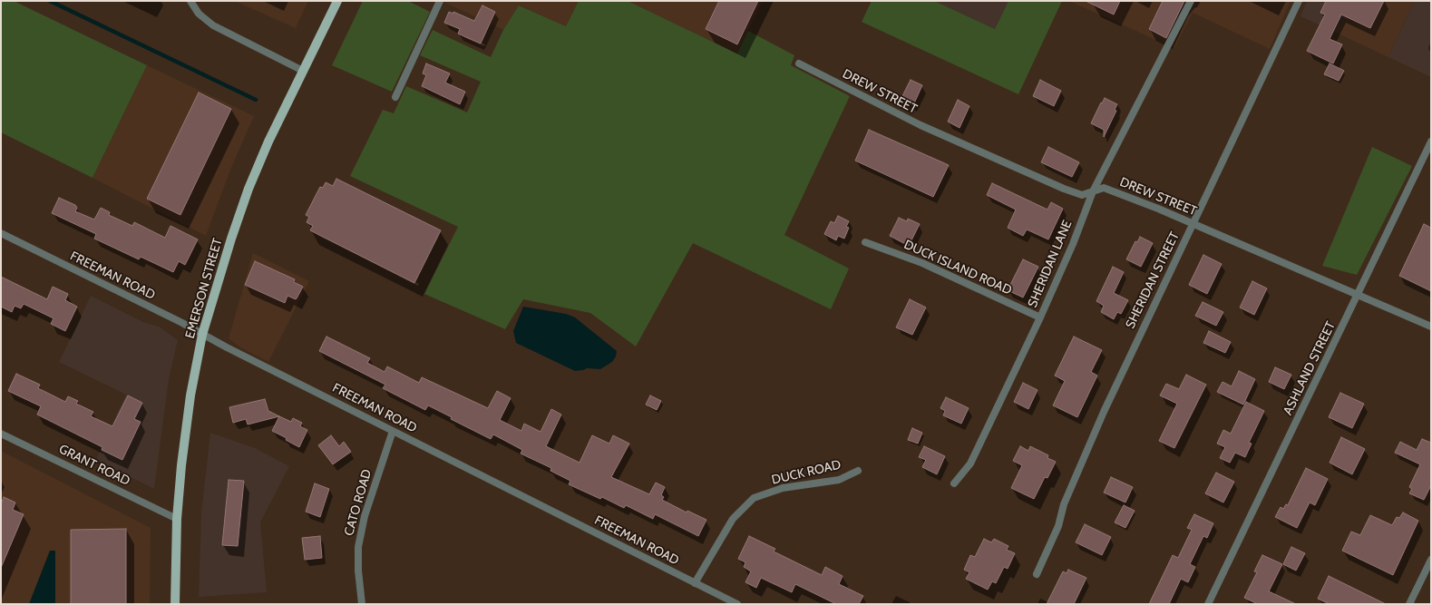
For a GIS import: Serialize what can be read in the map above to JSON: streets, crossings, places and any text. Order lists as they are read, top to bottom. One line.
{"streets":{"main road":["EMERSON STREET"],"street":["DREW STREET","SHERIDAN LANE","DUCK ISLAND ROAD","FREEMAN ROAD","SHERIDAN STREET","ASHLAND STREET","GRANT ROAD","DUCK ROAD","CATO ROAD"]},"crossings":[["DREW STREET","SHERIDAN LANE"],["DREW STREET","SHERIDAN STREET"],["DREW STREET","ASHLAND STREET"],["SHERIDAN LANE","DUCK ISLAND ROAD"],["FREEMAN ROAD","EMERSON STREET"],["FREEMAN ROAD","DUCK ROAD"],["FREEMAN ROAD","CATO ROAD"],["EMERSON STREET","GRANT ROAD"]]}
